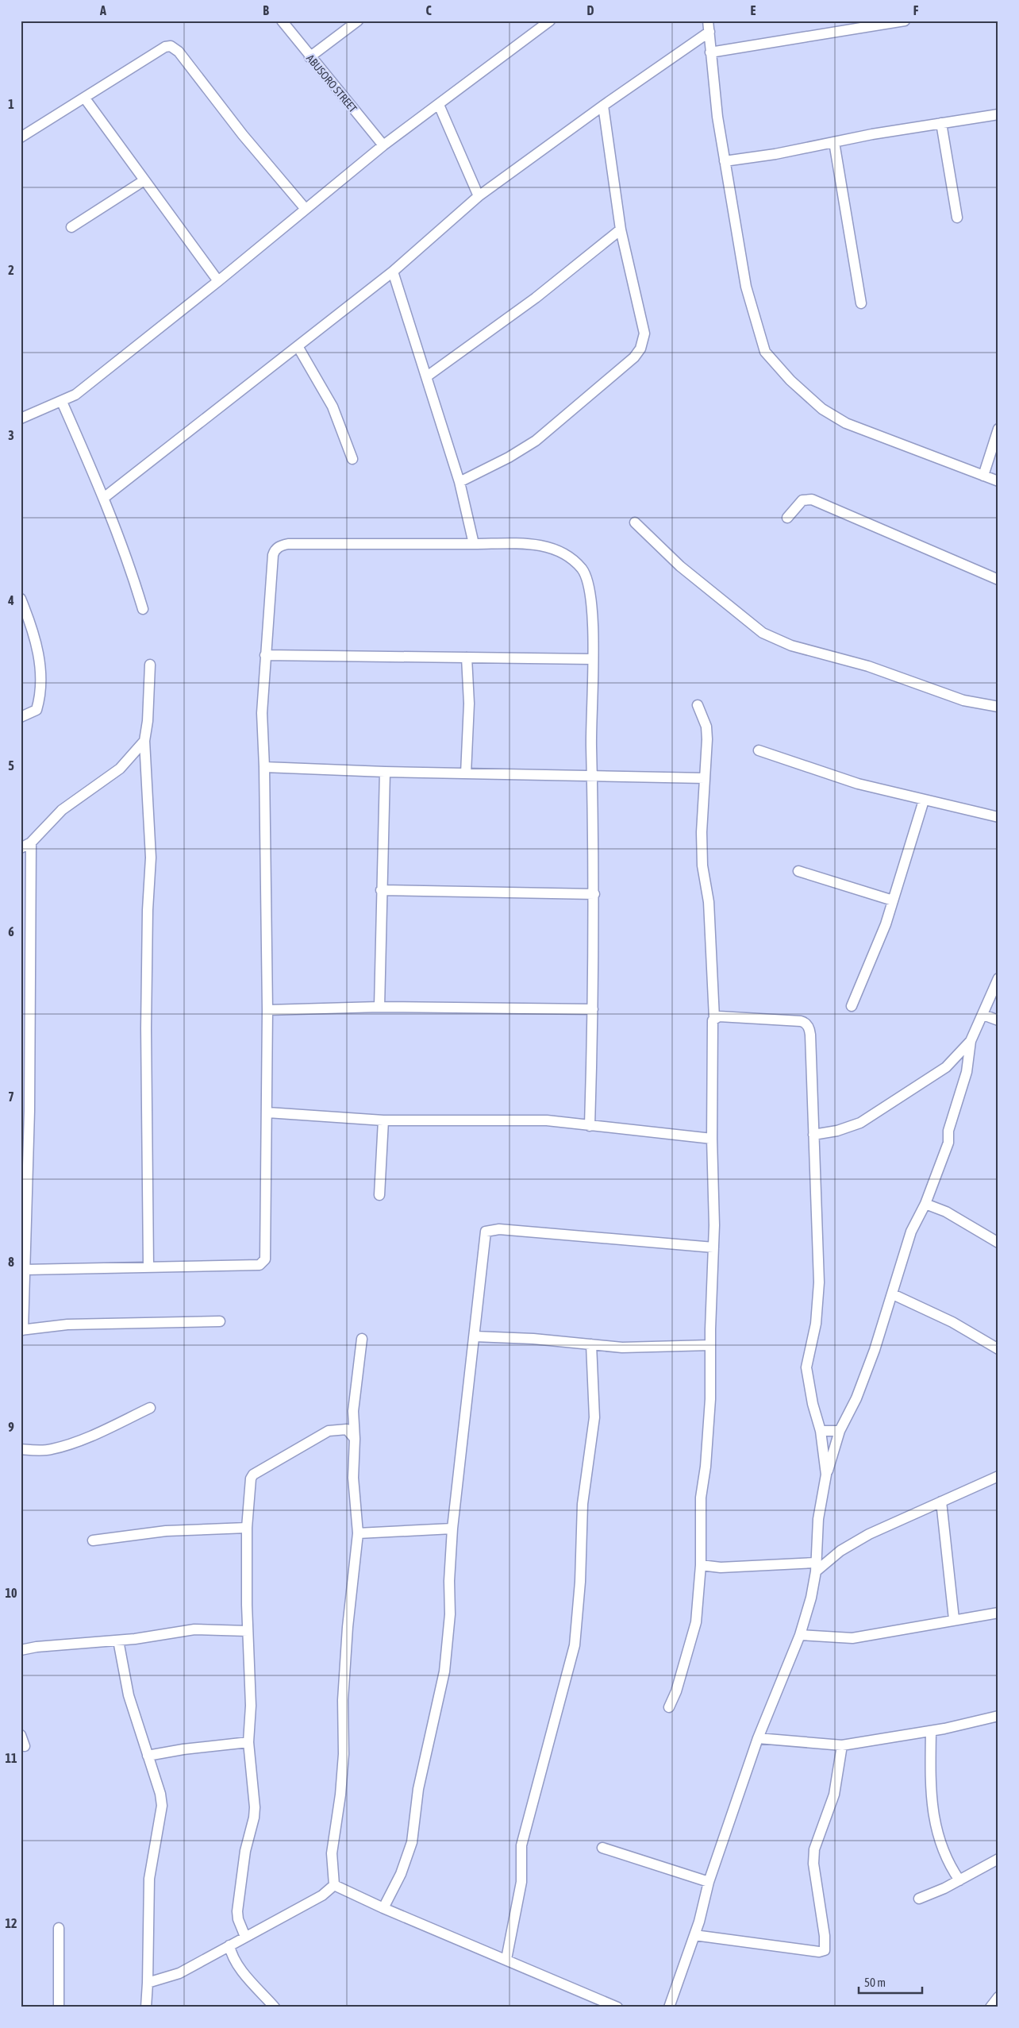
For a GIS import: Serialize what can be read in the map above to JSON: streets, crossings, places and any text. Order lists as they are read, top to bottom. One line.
{"streets":{"street":["ABUSORO STREET"]},"scale_bar":"50 m","grid":{"columns":["A","B","C","D","E","F"],"rows":["1","2","3","4","5","6","7","8","9","10","11","12"]}}
